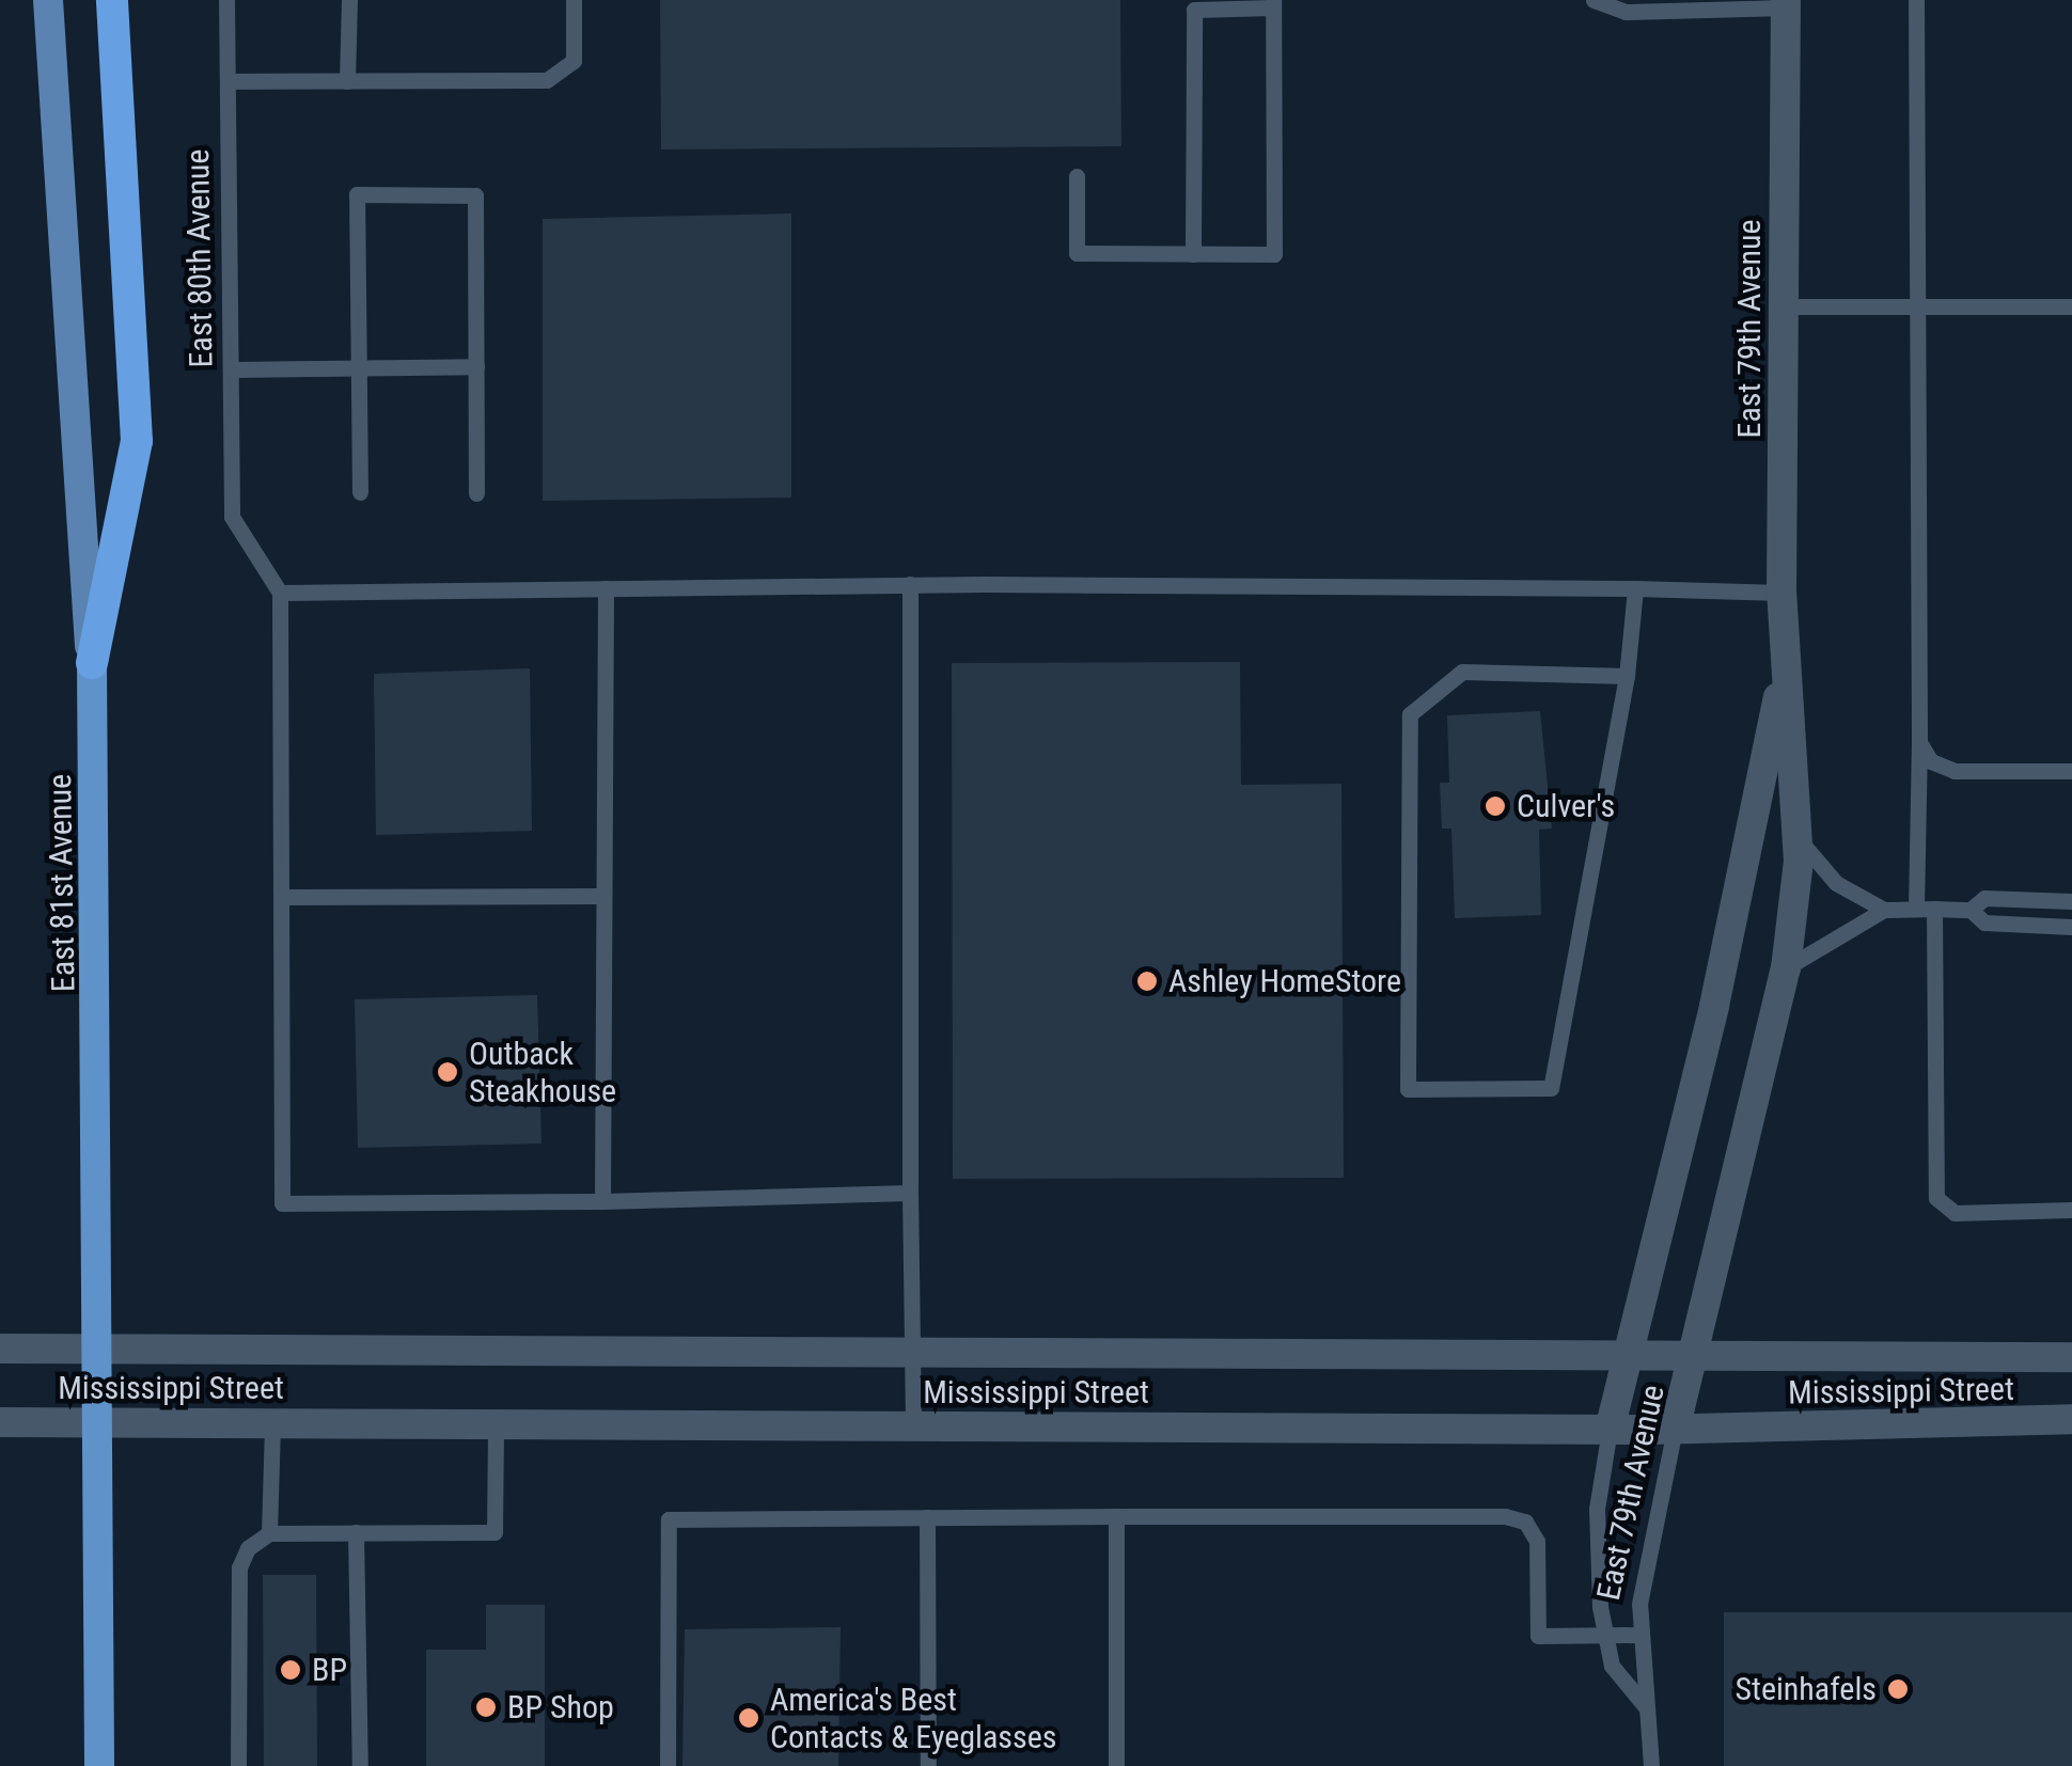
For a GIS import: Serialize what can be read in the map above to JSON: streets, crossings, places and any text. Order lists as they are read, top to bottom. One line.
{"streets":{"highway":["East 81st Avenue"],"street":["East 79th Avenue","Mississippi Street"],"lane":["East 80th Avenue"]},"crossings":[["East 79th Avenue","Mississippi Street"],["East 81st Avenue","Mississippi Street"]],"places":["Culver's","Ashley HomeStore","Outback Steakhouse","BP","Steinhafels","BP Shop","America's Best Contacts & Eyeglasses"]}
